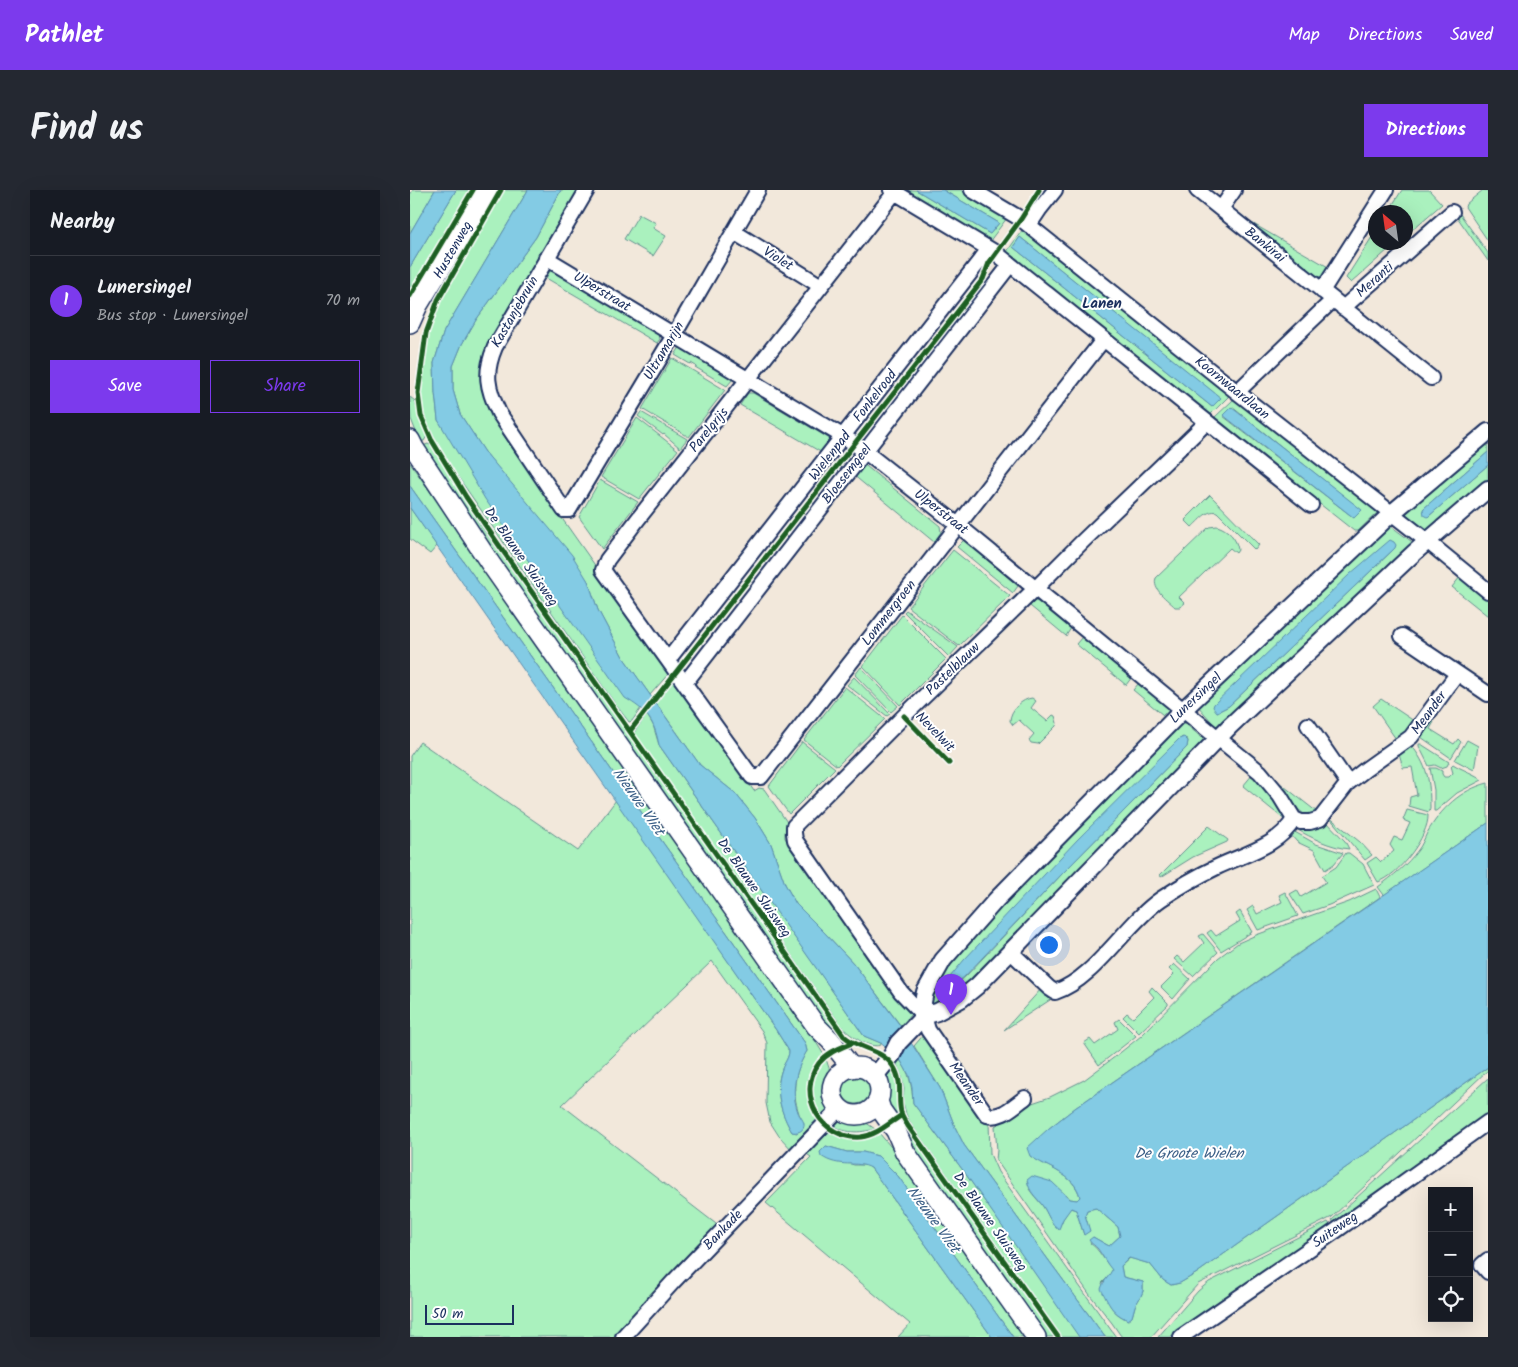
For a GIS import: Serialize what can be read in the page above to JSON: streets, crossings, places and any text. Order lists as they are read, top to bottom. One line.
{"streets":{"main road":["Hustenweg","De Blauwe Sluisweg"],"street":["Bankirai","Violet","Meranti","Ulperstraat","Kastanjebruin","Ultramarijn","Koornwaardlaan","Fonkelrood","Parelgrijs","Bloesemgeel","Lommergroen","Pastelblauw","Lunersingel","Meander","Bankade","Suiteweg"],"cycle path":["Wielenpad","Nevelwit"]},"crossings":[["Bankirai","Meranti"],["Violet","Ultramarijn"],["Violet","Parelgrijs"],["Ulperstraat","Kastanjebruin"],["Ulperstraat","Ultramarijn"],["Ulperstraat","Fonkelrood"],["Ulperstraat","Parelgrijs"],["Ulperstraat","Bloesemgeel"],["Ulperstraat","Lommergroen"],["Ulperstraat","Pastelblauw"],["Ulperstraat","Lunersingel"],["Ulperstraat","Meander"],["Kastanjebruin","Ultramarijn"],["Koornwaardlaan","Lunersingel"],["Fonkelrood","Parelgrijs"],["Parelgrijs","Lommergroen"],["Bloesemgeel","Lommergroen"],["De Blauwe Sluisweg","Bankade"],["Pastelblauw","Lunersingel"],["Pastelblauw","Meander"],["Lunersingel","Meander"]],"districts":["Lanen"],"water":["Nieuwe Vliet","De Groote Wielen"],"scale_bar":"50 m","north":"top left","page":{"header":"Pathlet","nav":["Map","Directions","Saved"],"title":"Find us","buttons":["Directions",["Save","Share"]],"heading":"Nearby","list":[{"mark":"1","name":"Lunersingel","note":"Bus stop · Lunersingel","value":"70 m"}],"pins":"1","map_buttons":["+","−"],"scale":"50 m"}}
